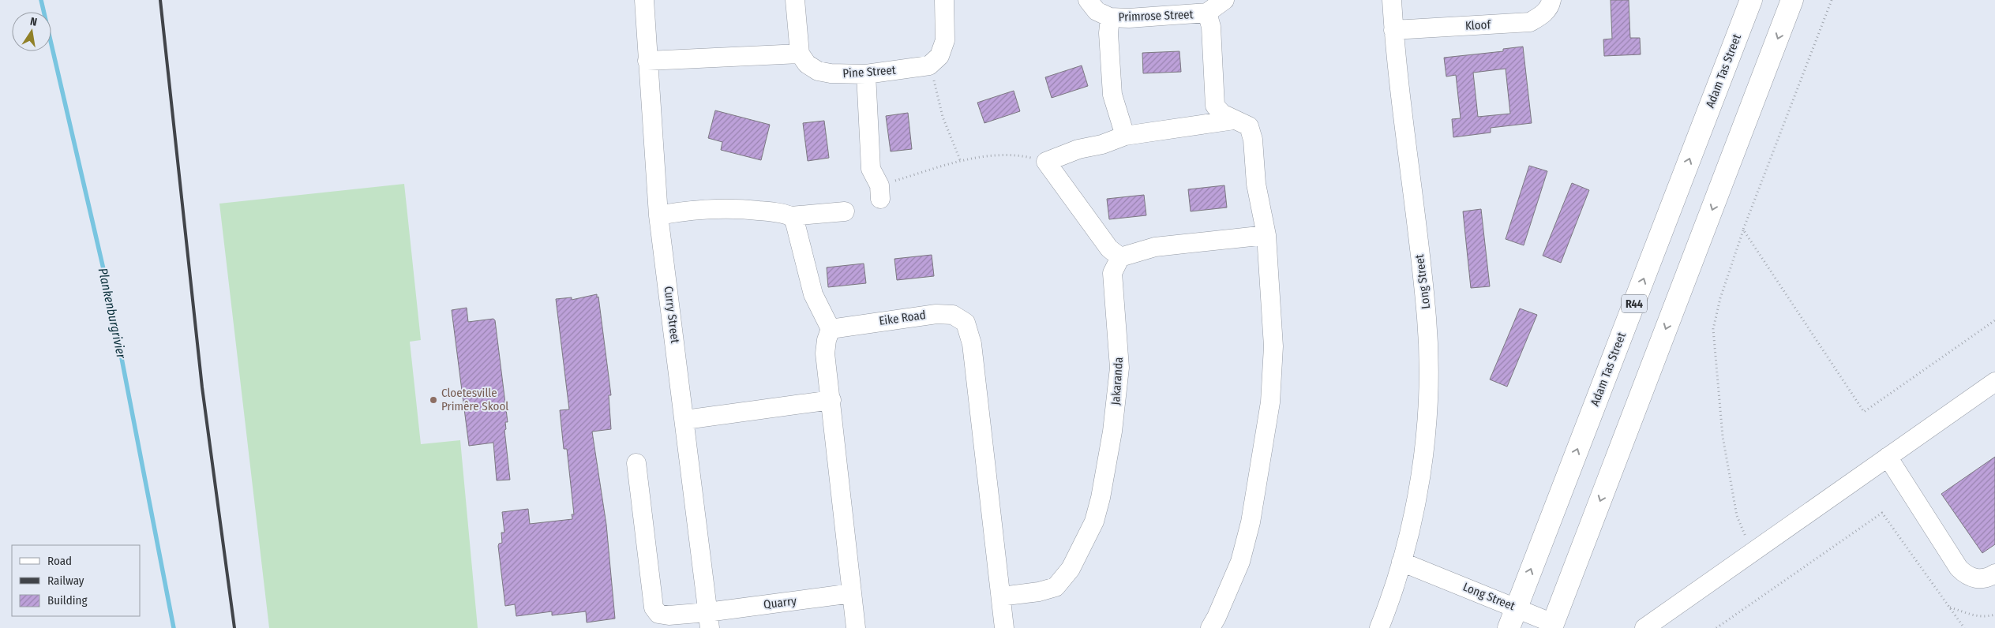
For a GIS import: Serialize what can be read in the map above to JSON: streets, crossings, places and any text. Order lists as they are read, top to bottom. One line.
{"streets":{"main road":["Adam Tas Street","R44"],"street":["Primrose Street","Kloof","Pine Street","Long Street","Curry Street","Eike Road","Jakaranda","Quarry"]},"crossings":[["Kloof","Long Street"],["Adam Tas Street","Long Street"],["Curry Street","Quarry"],["Eike Road","Jakaranda"]],"water":["Plankenburgrivier"],"places":["Cloetesville Primêre Skool"],"legend":["Road","Railway","Building"],"north":"top"}
